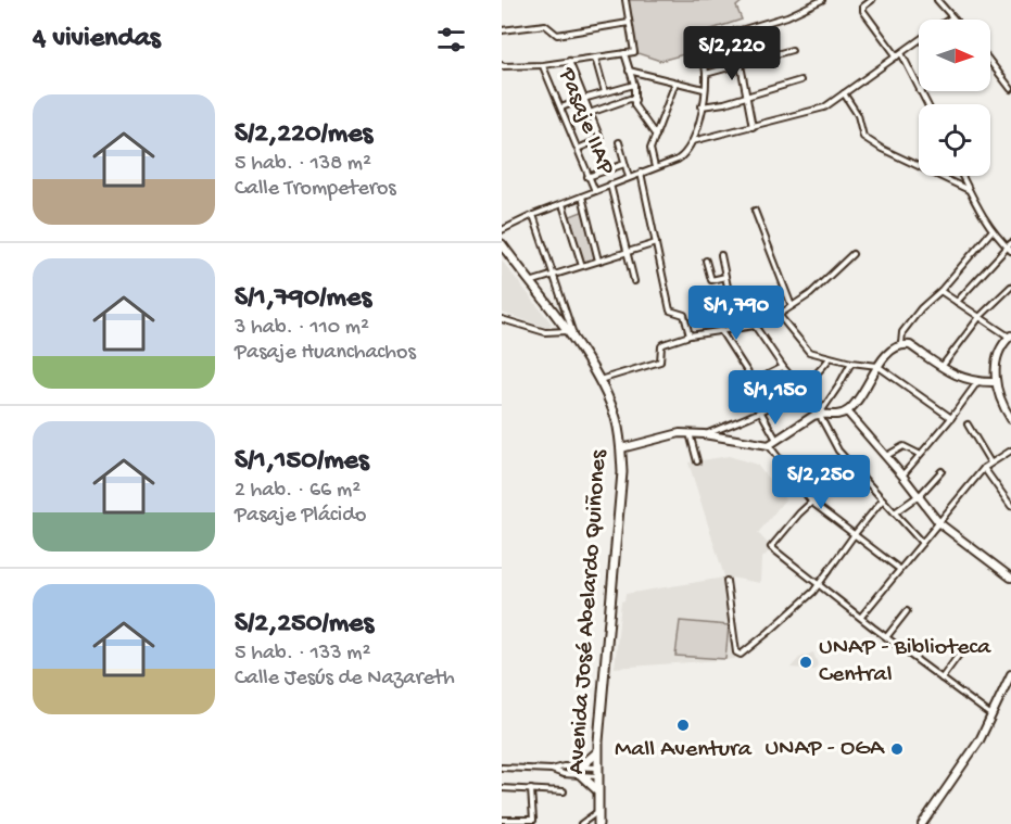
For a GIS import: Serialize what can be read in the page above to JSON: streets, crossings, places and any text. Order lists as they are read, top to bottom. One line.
{"streets":{"main road":["Avenida José Abelardo Quiñones"],"street":["Pasaje IIAP"]},"places":["UNAP - Biblioteca Central","Mall Aventura","UNAP - OGA"],"north":"right","page":{"heading":"4 viviendas","price":["S/2,220","S/1,790","S/1,150","S/2,250"],"list":[{"name":"S/2,220/mes","note":"5 hab. · 138 m² · Calle Trompeteros"},{"name":"S/1,790/mes","note":"3 hab. · 110 m² · Pasaje Huanchachos"},{"name":"S/1,150/mes","note":"2 hab. · 66 m² · Pasaje Plácido"},{"name":"S/2,250/mes","note":"5 hab. · 133 m² · Calle Jesús de Nazareth"}]}}
